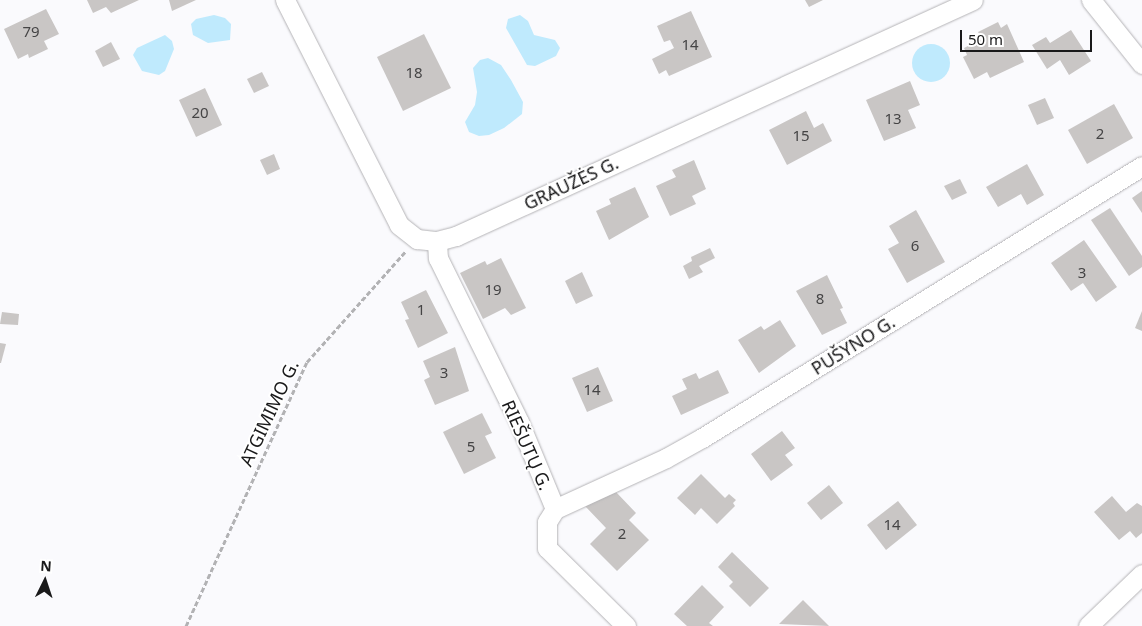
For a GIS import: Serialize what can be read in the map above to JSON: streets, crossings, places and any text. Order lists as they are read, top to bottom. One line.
{"streets":{"street":["GRAUŽĖS G.","PUŠYNO G.","RIEŠUTŲ G."],"path":["ATGIMIMO G."]},"crossings":[["GRAUŽĖS G.","RIEŠUTŲ G."],["PUŠYNO G.","RIEŠUTŲ G."]],"house_numbers":["79","14","18","20","13","2","15","6","3","19","8","1","3","14","5","14","2"],"scale_bar":"50 m","north":"top"}
